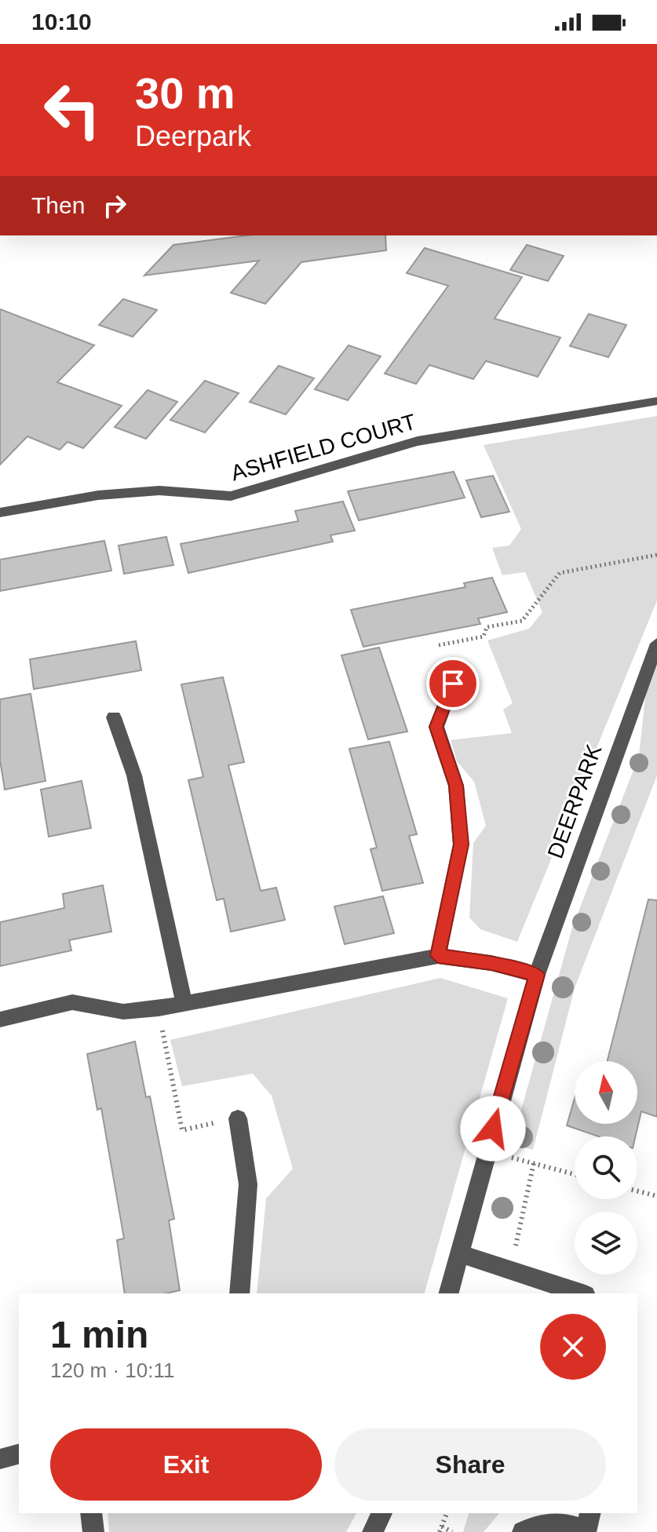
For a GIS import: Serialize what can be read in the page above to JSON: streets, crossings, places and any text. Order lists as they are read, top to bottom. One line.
{"streets":{"street":["ASHFIELD COURT","DEERPARK"]},"north":"top","page":{"status":"10:10","turn":["30 m","Deerpark"],"then":"Then","heading":["1 min","120 m · 10:11"],"buttons":["Exit","Share"]}}
